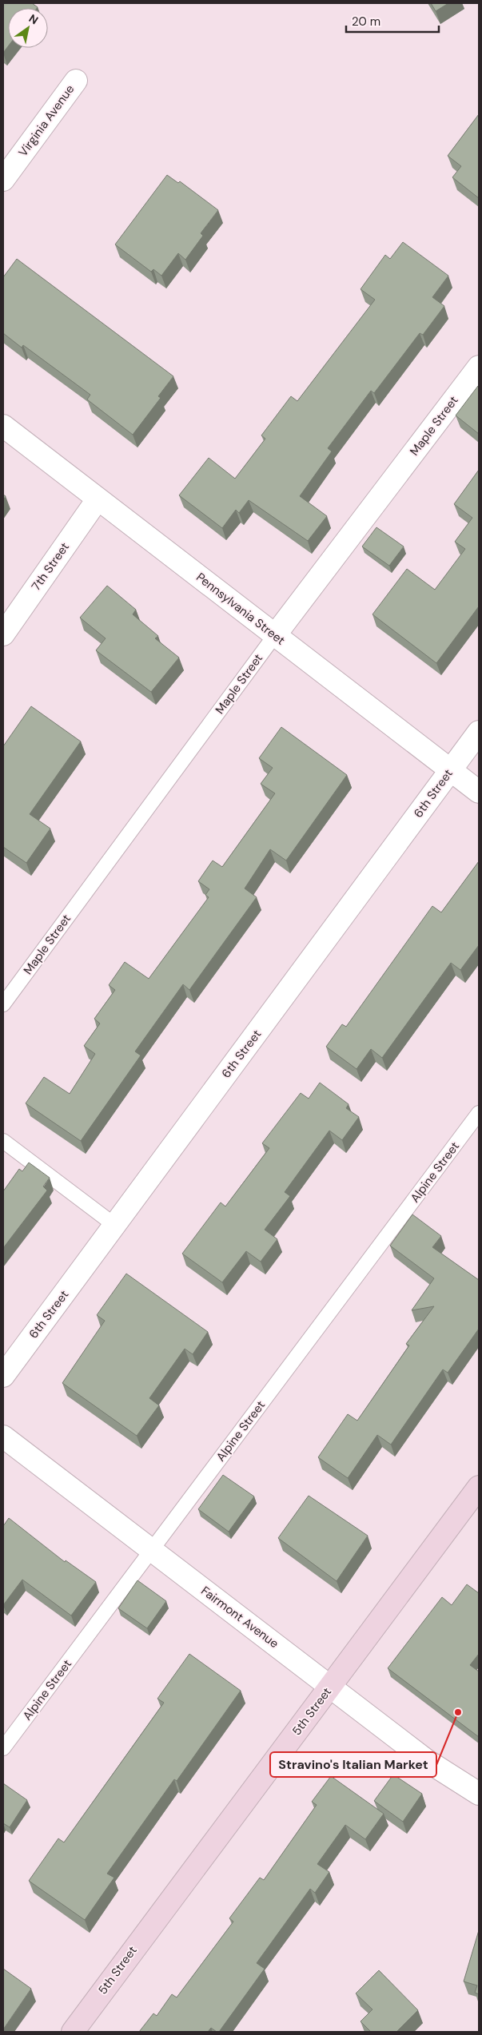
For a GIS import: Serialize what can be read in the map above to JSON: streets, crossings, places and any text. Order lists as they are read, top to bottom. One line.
{"streets":{"street":["Virginia Avenue","Maple Street","7th Street","Pennsylvania Street","6th Street","Fairmont Avenue","5th Street"],"lane":["Alpine Street"]},"crossings":[["Maple Street","Pennsylvania Street"],["7th Street","Pennsylvania Street"],["Pennsylvania Street","6th Street"],["Alpine Street","Fairmont Avenue"],["Fairmont Avenue","5th Street"]],"places":["Stravino's Italian Market"],"scale_bar":"20 m","north":"top right"}
